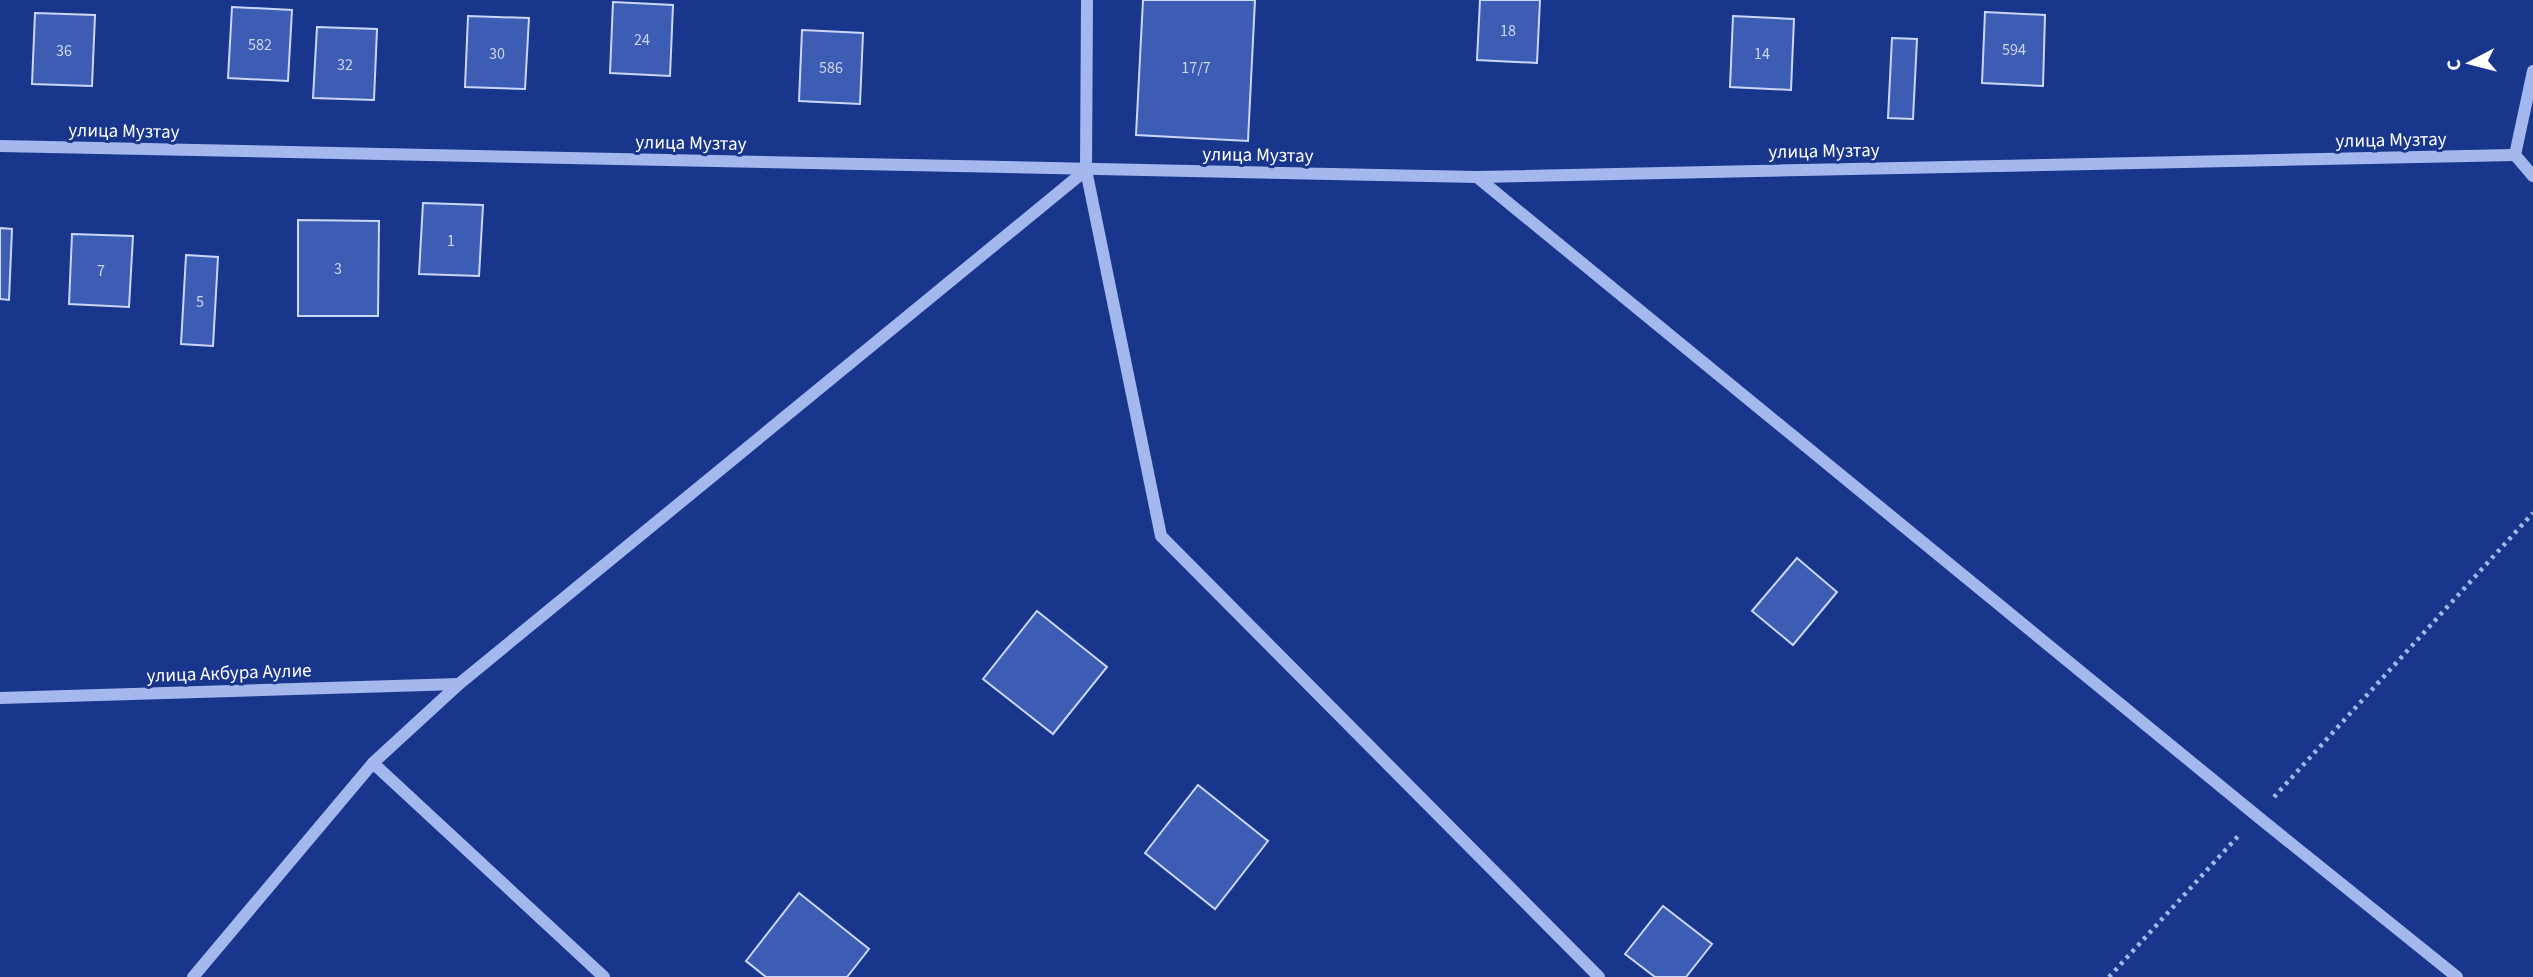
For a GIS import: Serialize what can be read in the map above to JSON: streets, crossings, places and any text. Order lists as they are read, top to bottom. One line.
{"streets":{"street":["улица Музтау","улица Акбура Аулие"]},"house_numbers":["18","24","582","594","36","30","14","32","586","17/7","1","3","7","5"],"north":"left"}
